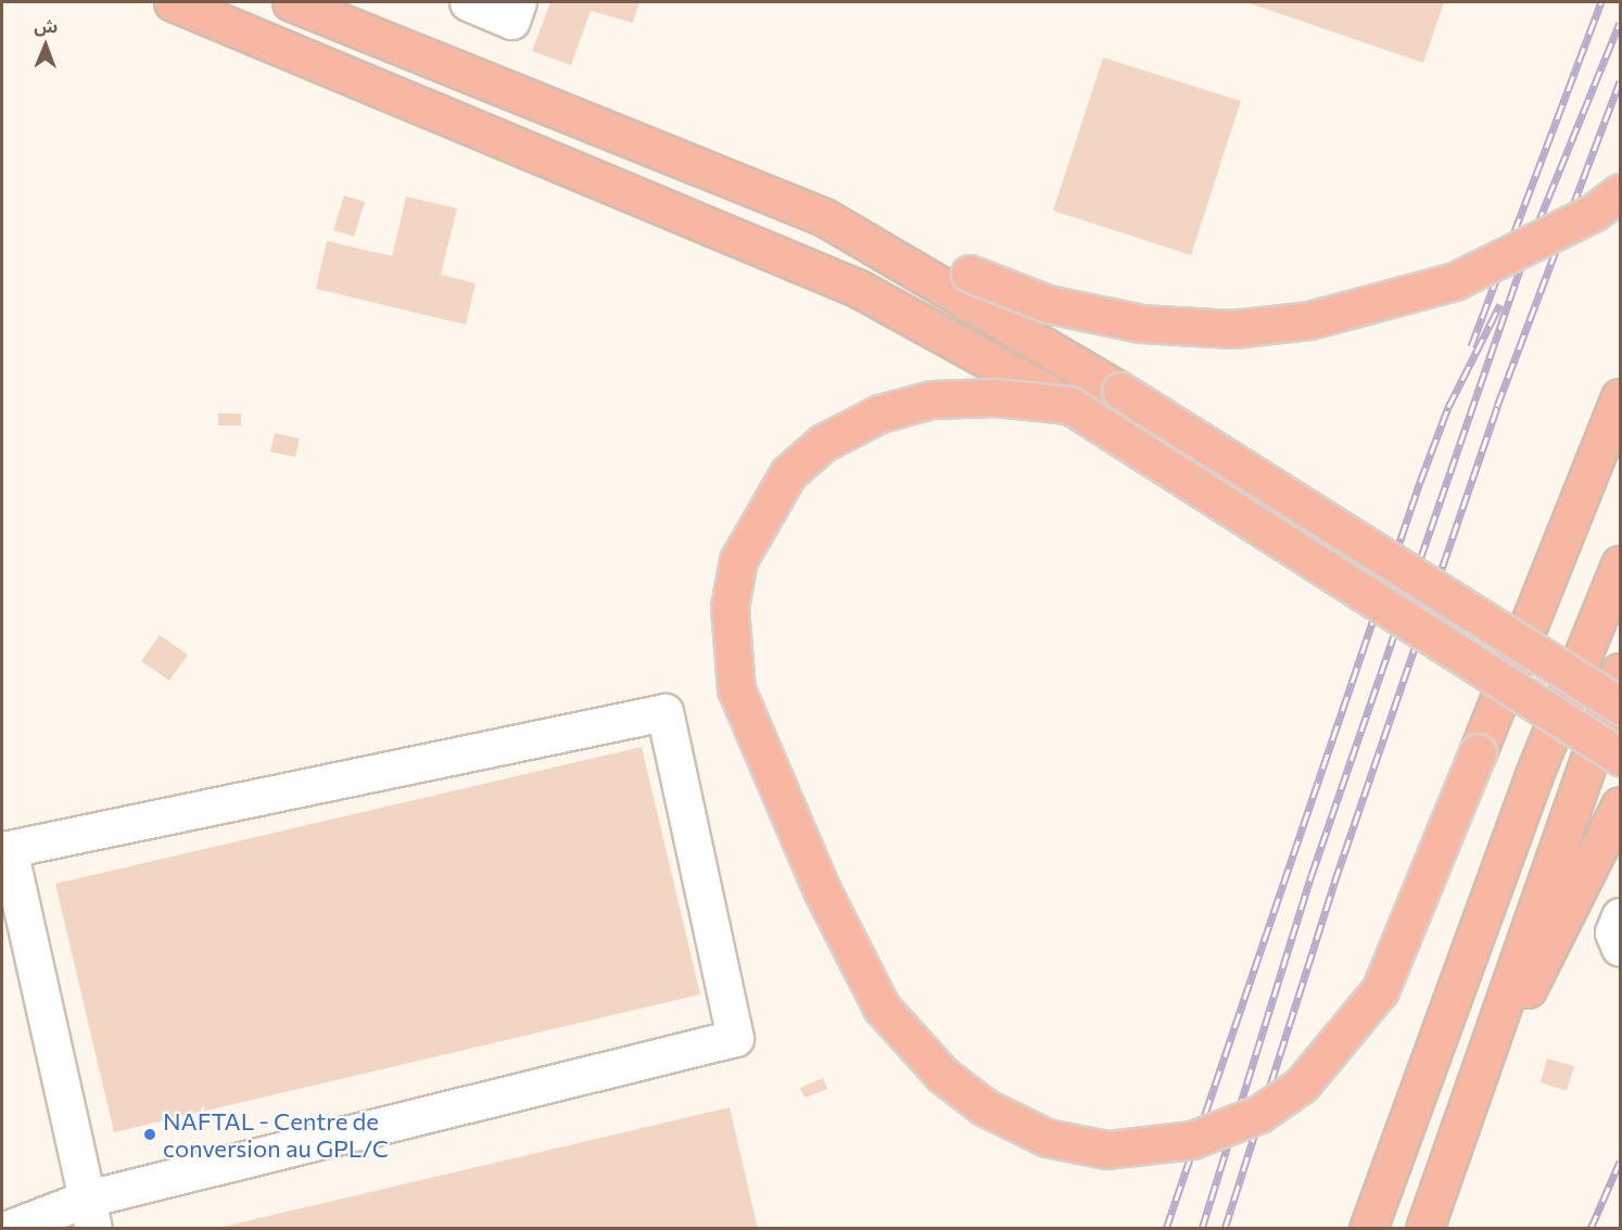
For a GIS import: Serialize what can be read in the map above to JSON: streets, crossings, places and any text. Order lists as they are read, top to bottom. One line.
{"places":["NAFTAL - Centre de conversion au GPL/C"],"north":"top"}
